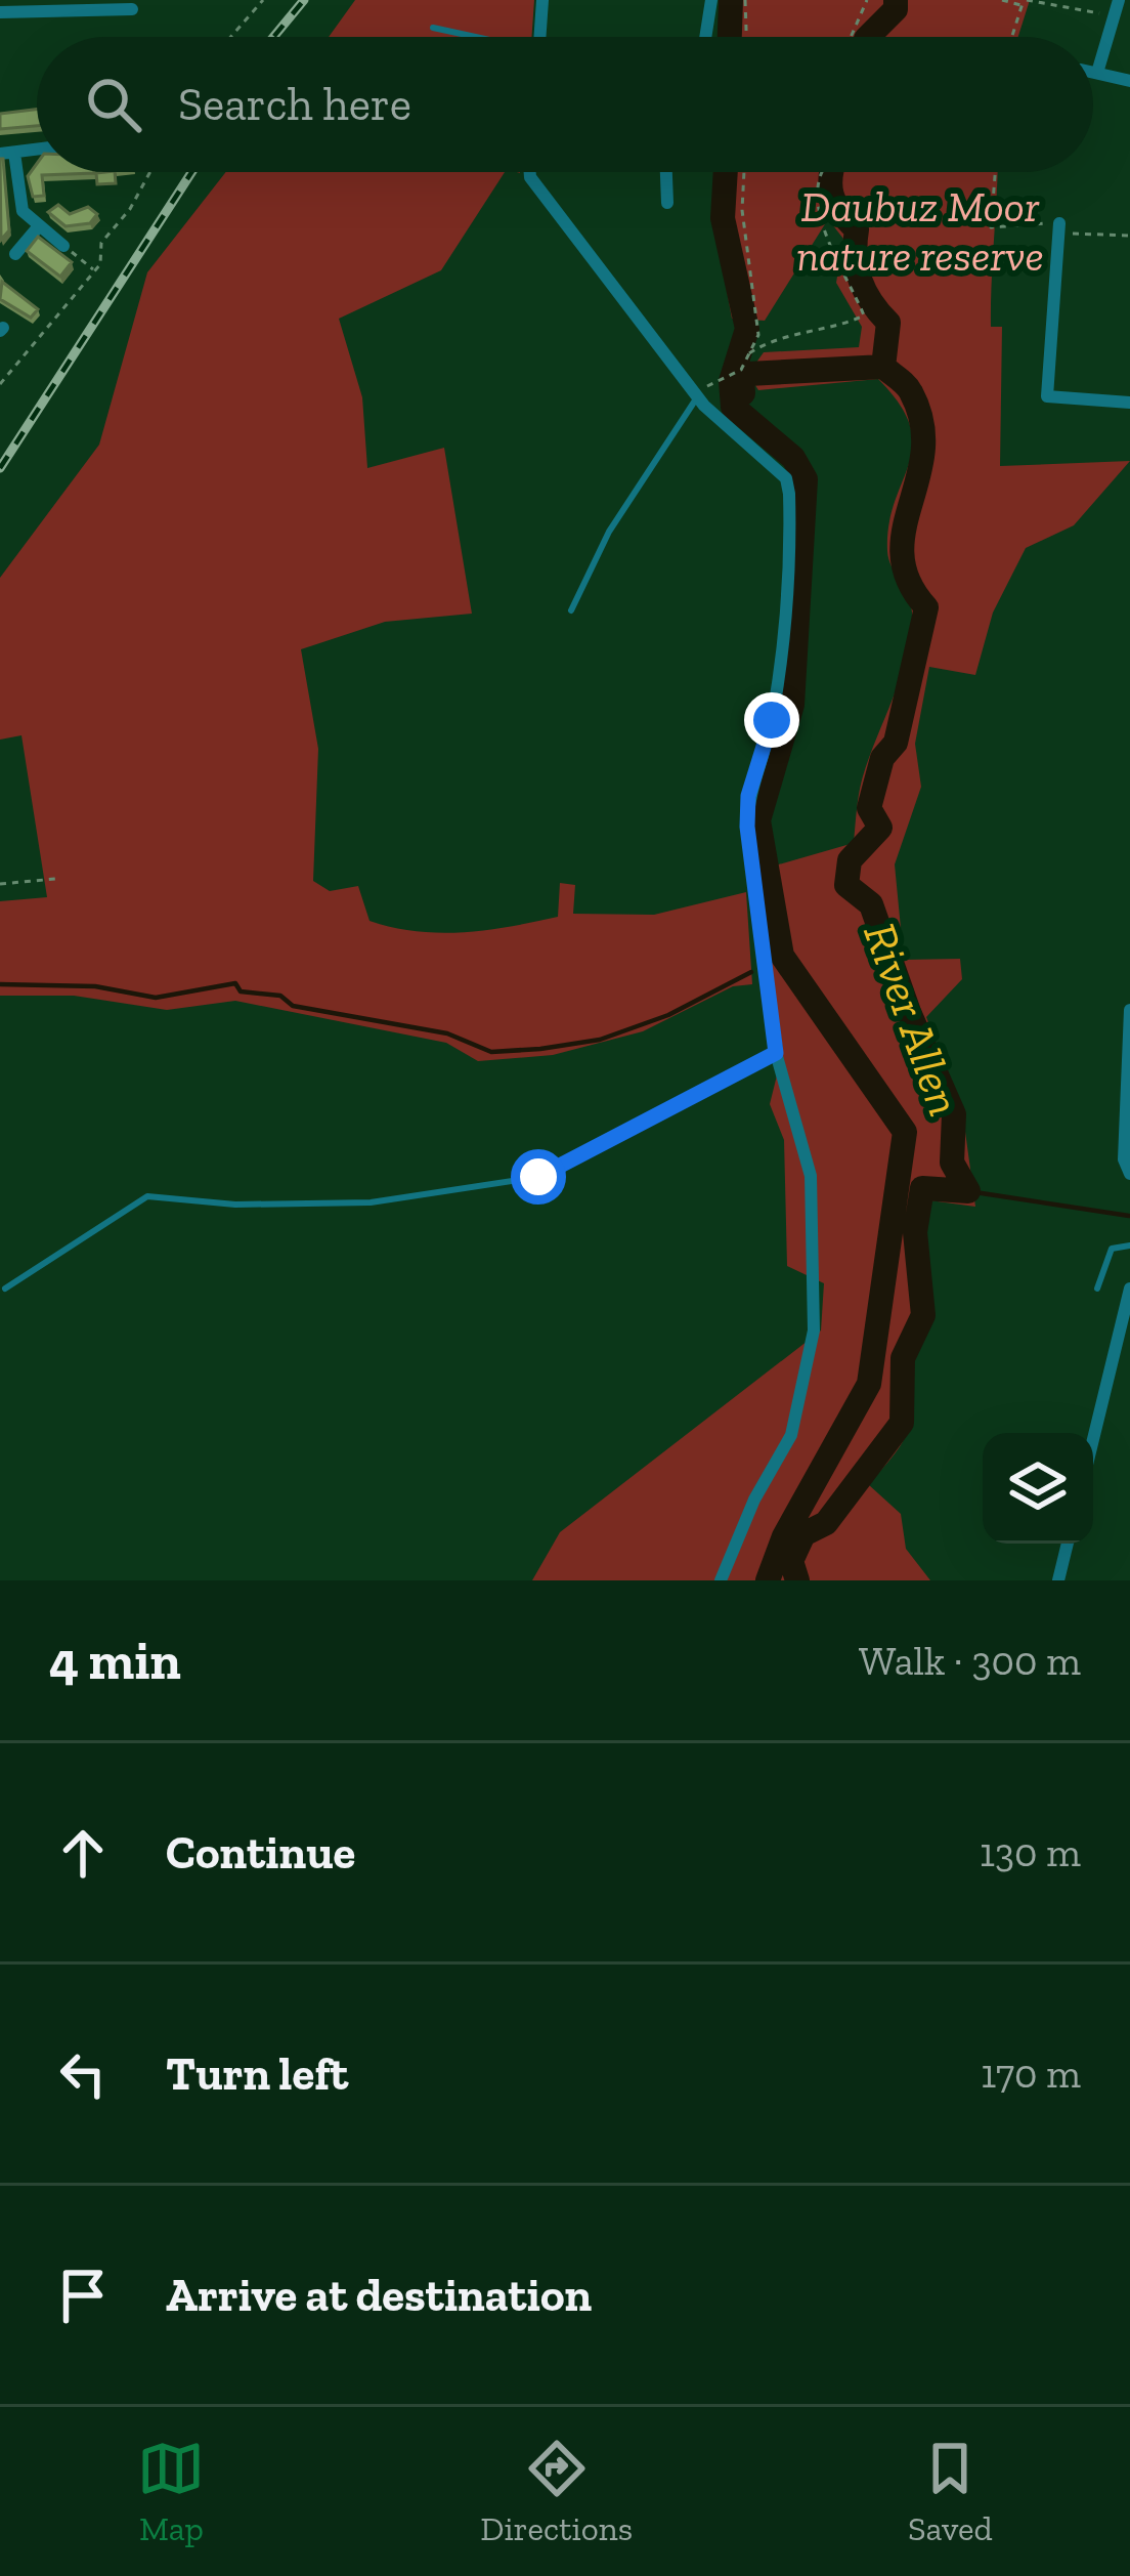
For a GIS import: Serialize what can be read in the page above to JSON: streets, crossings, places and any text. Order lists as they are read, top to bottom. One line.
{"water":["River Allen"],"parks":["Daubuz Moor nature reserve"],"page":{"search":"Search here","heading":["4 min","Walk · 300 m"],"list":[["Continue","130 m"],["Turn left","170 m"],"Arrive at destination"],"nav":["Map","Directions","Saved"]}}
